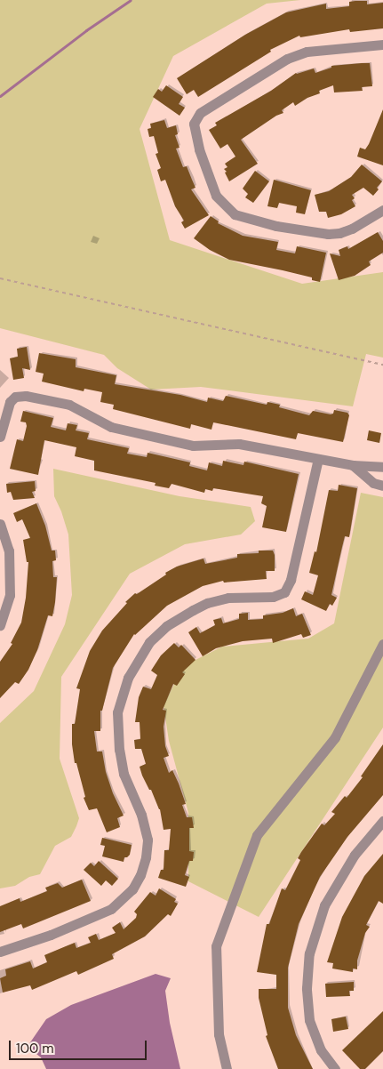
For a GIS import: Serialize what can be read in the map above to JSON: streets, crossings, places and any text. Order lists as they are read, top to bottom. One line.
{"scale_bar":"100 m"}
